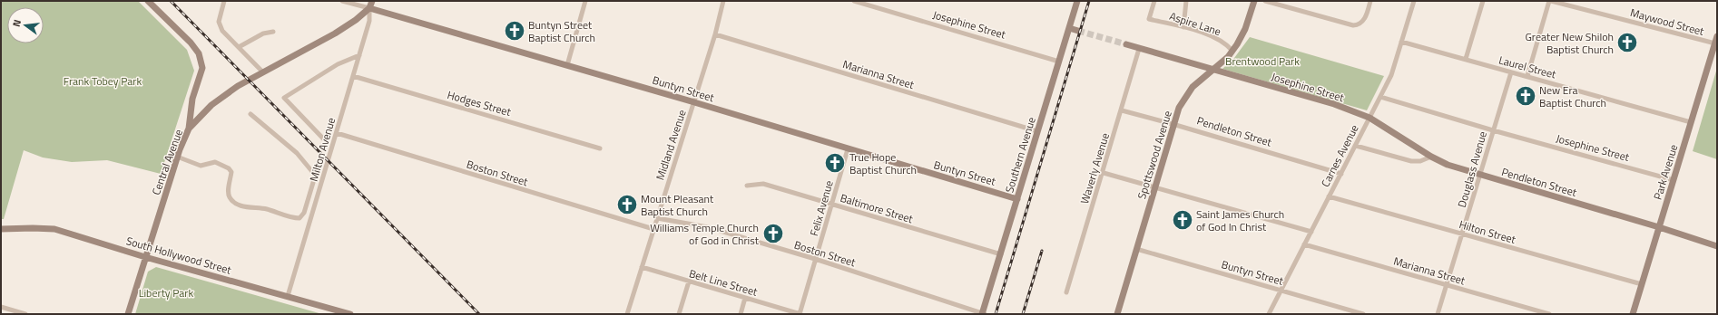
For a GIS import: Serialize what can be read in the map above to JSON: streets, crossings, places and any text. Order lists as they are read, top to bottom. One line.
{"streets":{"main road":["Josephine Street","Buntyn Street","Pendleton Street","Southern Avenue","Spottswood Avenue","Central Avenue","Park Avenue","South Hollywood Street"],"street":["Maywood Street","Aspire Lane","Laurel Street","Marianna Street","Hodges Street","Midland Avenue","Milton Avenue","Carnes Avenue","Waverly Avenue","Douglass Avenue","Boston Street","Felix Avenue","Baltimore Street","Hilton Street","Belt Line Street"]},"crossings":[["Maywood Street","Park Avenue"],["Aspire Lane","Spottswood Avenue"],["Josephine Street","Pendleton Street"],["Josephine Street","Southern Avenue"],["Josephine Street","Spottswood Avenue"],["Josephine Street","Carnes Avenue"],["Josephine Street","Waverly Avenue"],["Josephine Street","Douglass Avenue"],["Josephine Street","Park Avenue"],["Laurel Street","Carnes Avenue"],["Laurel Street","Douglass Avenue"],["Laurel Street","Park Avenue"],["Marianna Street","Midland Avenue"],["Marianna Street","Southern Avenue"],["Marianna Street","Carnes Avenue"],["Marianna Street","Douglass Avenue"],["Buntyn Street","Midland Avenue"],["Buntyn Street","Milton Avenue"],["Buntyn Street","Southern Avenue"],["Buntyn Street","Spottswood Avenue"],["Buntyn Street","Carnes Avenue"],["Buntyn Street","Central Avenue"],["Buntyn Street","Felix Avenue"],["Hodges Street","Milton Avenue"],["Pendleton Street","Spottswood Avenue"],["Pendleton Street","Carnes Avenue"],["Pendleton Street","Waverly Avenue"],["Pendleton Street","Douglass Avenue"],["Pendleton Street","Park Avenue"],["Midland Avenue","Boston Street"],["Midland Avenue","Belt Line Street"],["Milton Avenue","Central Avenue"],["Milton Avenue","Boston Street"],["Milton Avenue","South Hollywood Street"],["Southern Avenue","Boston Street"],["Southern Avenue","Baltimore Street"],["Carnes Avenue","Hilton Street"],["Central Avenue","South Hollywood Street"],["Douglass Avenue","Hilton Street"],["Park Avenue","Hilton Street"],["Boston Street","Felix Avenue"],["Felix Avenue","Baltimore Street"],["Felix Avenue","Belt Line Street"]],"parks":["Brentwood Park","Frank Tobey Park","Liberty Park"],"places":{"church":["Buntyn Street Baptist Church","Greater New Shiloh Baptist Church","New Era Baptist Church","True Hope Baptist Church","Mount Pleasant Baptist Church","Saint James Church of God In Christ","Williams Temple Church of God in Christ"]},"north":"left"}
